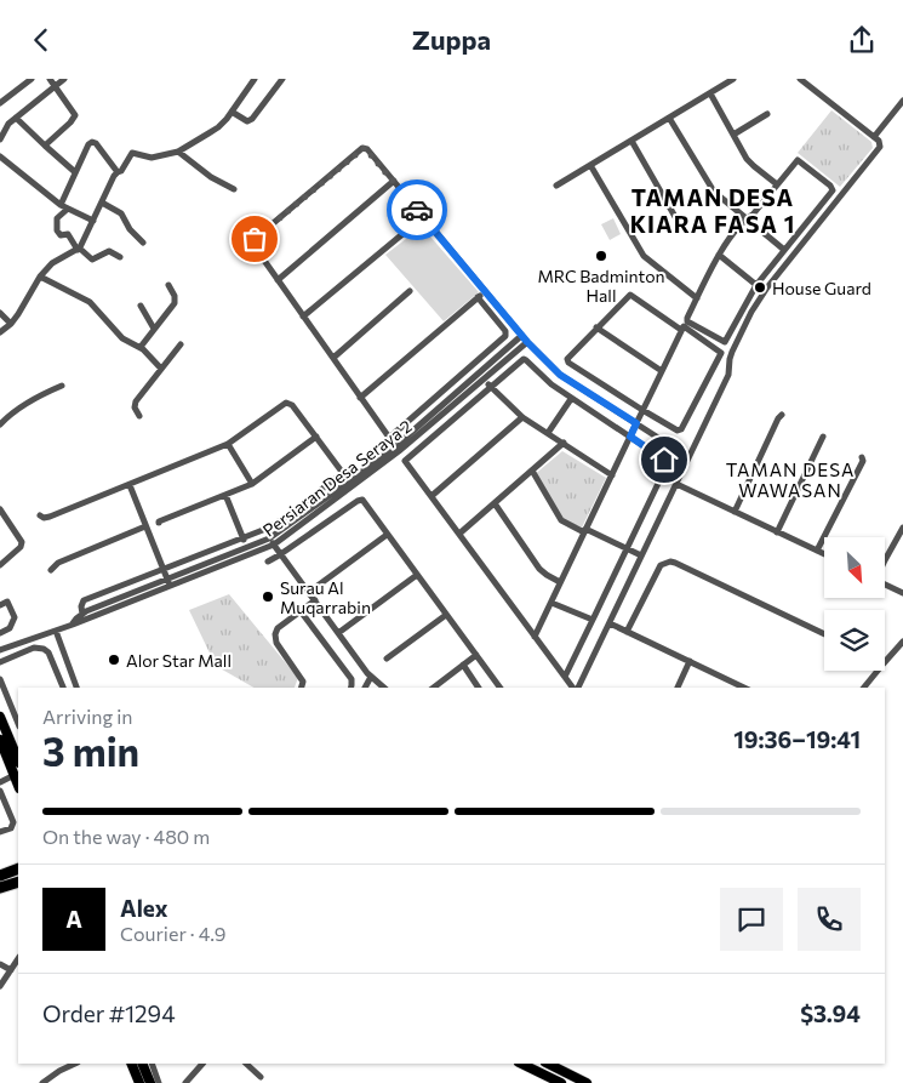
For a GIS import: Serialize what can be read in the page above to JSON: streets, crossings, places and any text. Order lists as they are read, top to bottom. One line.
{"streets":{"street":["Persiaran Desa Seraya 2"]},"districts":["TAMAN DESA KIARA FASA 1","TAMAN DESA WAWASAN"],"places":["MRC Badminton Hall","House Guard","Surau Al Muqarrabin","Alor Star Mall"],"north":"bottom right","page":{"header":"Zuppa","heading":["3 min","Arriving in","19:36–19:41"],"panel":["Alex","Courier · 4.9","Order #1294","$3.94"],"bar":"On the way · 480 m","round":"A"}}
